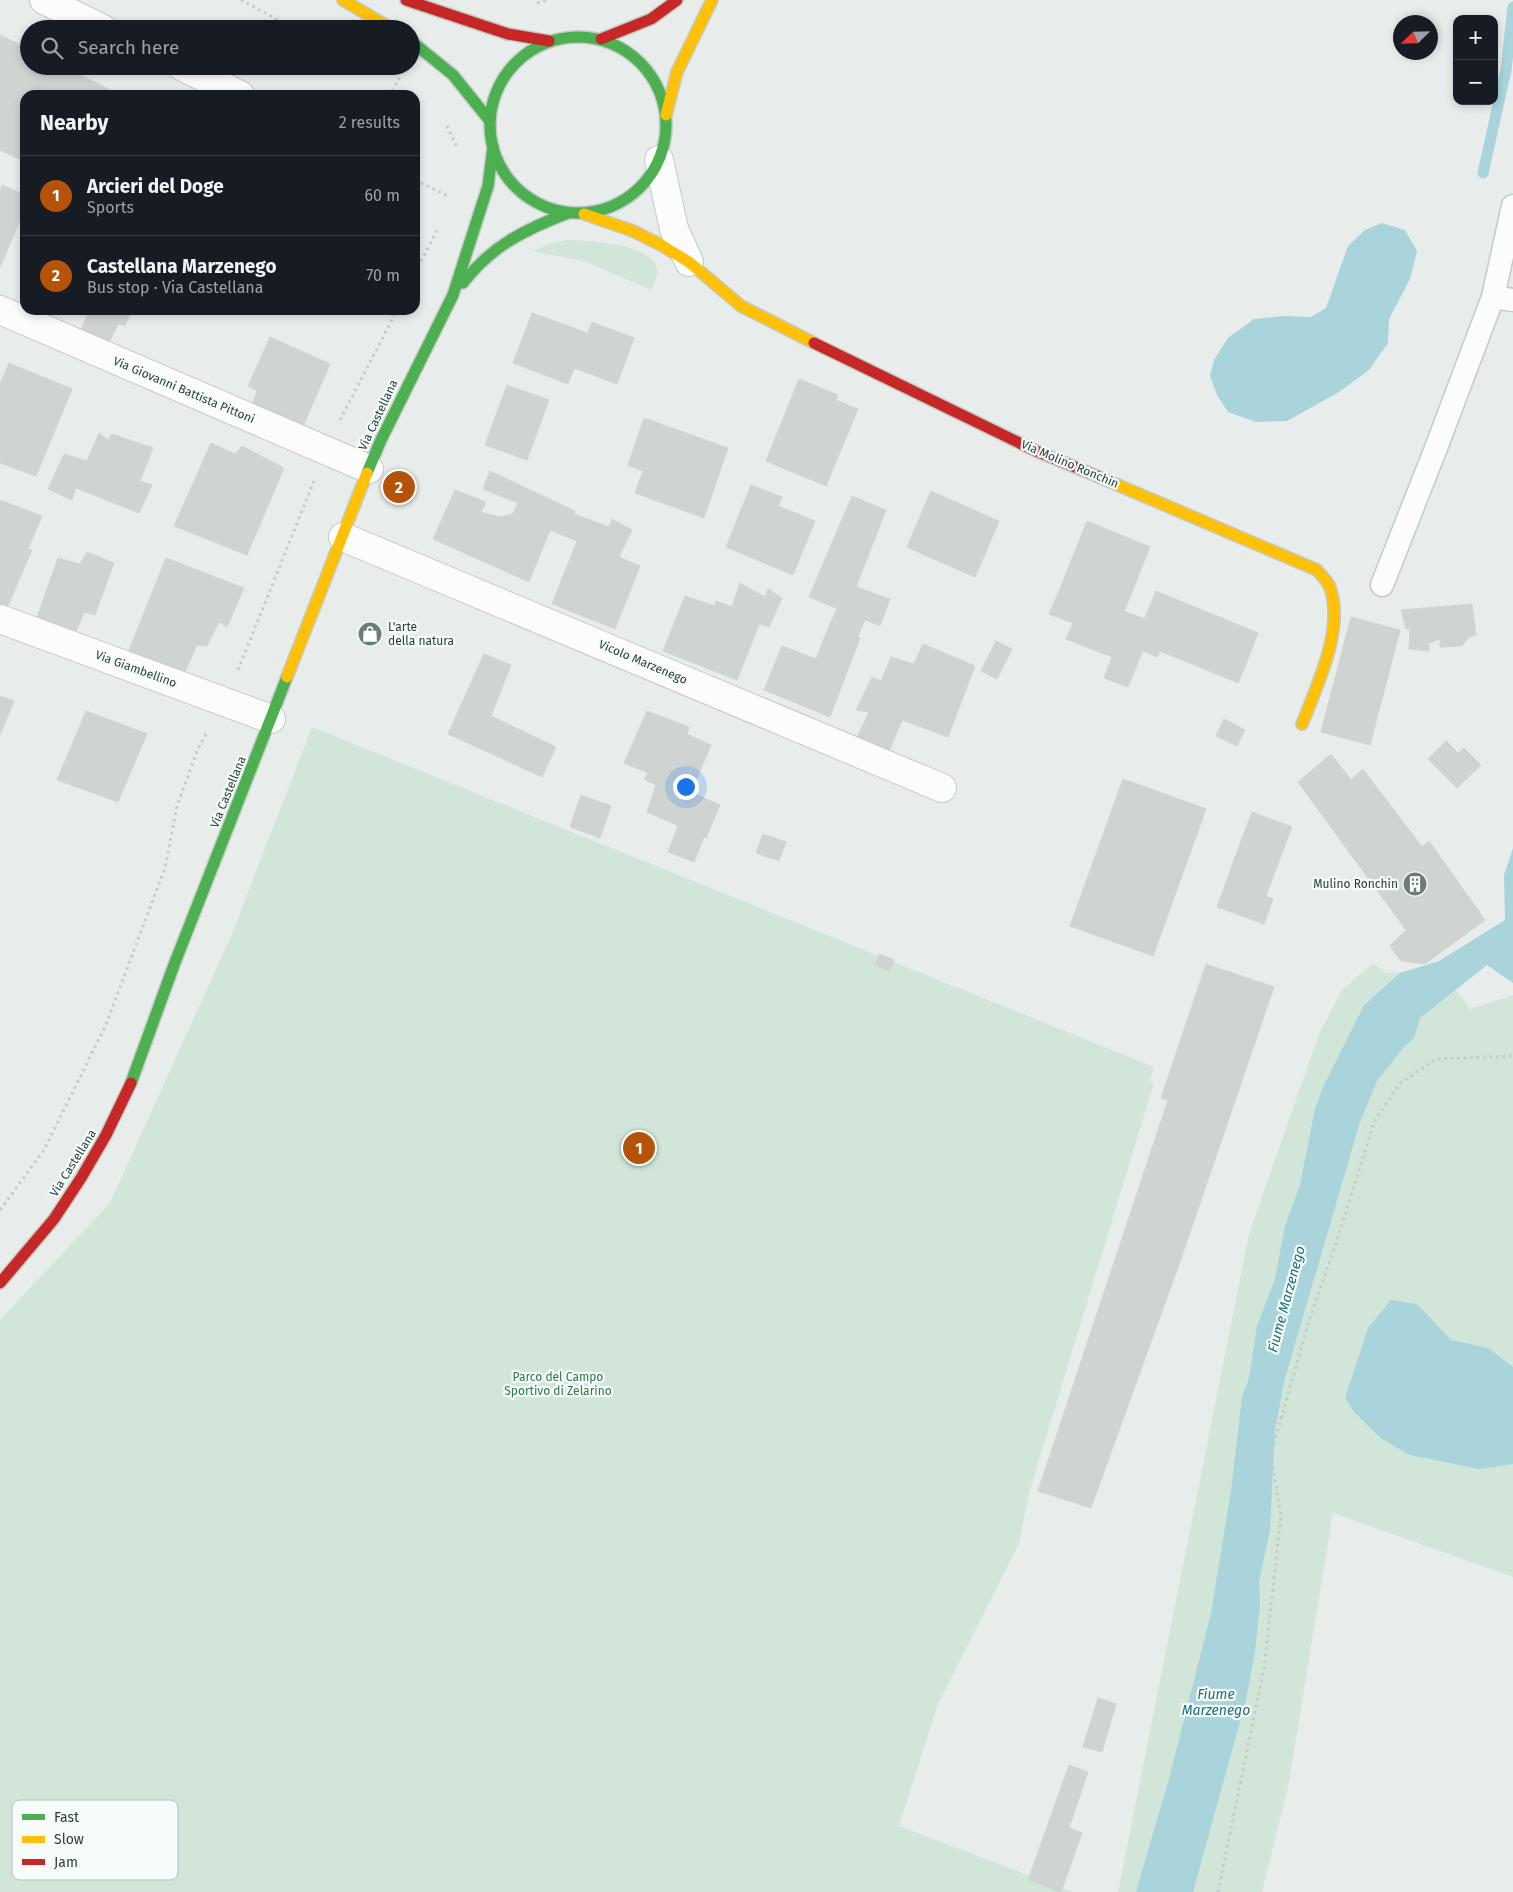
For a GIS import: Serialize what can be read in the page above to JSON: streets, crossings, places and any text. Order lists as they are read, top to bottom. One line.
{"streets":{"street":["Via Giovanni Battista Pittoni","Via Castellana","Via Molino Ronchin","Vicolo Marzenego","Via Giambellino"]},"crossings":[["Via Giovanni Battista Pittoni","Via Castellana"],["Via Castellana","Via Molino Ronchin"],["Via Castellana","Vicolo Marzenego"],["Via Castellana","Via Giambellino"]],"water":["Fiume Marzenego"],"parks":["Parco del Campo Sportivo di Zelarino"],"places":{"shop":["L'arte della natura"],"building":["Mulino Ronchin"]},"legend":["Fast","Slow","Jam"],"north":"bottom left","page":{"map_buttons":["+","−"],"search":"Search here","heading":["Nearby","2 results"],"list":[{"mark":"1","name":"Arcieri del Doge","note":"Sports","value":"60 m"},{"mark":"2","name":"Castellana Marzenego","note":"Bus stop · Via Castellana","value":"70 m"}],"pins":["2","1"]}}
